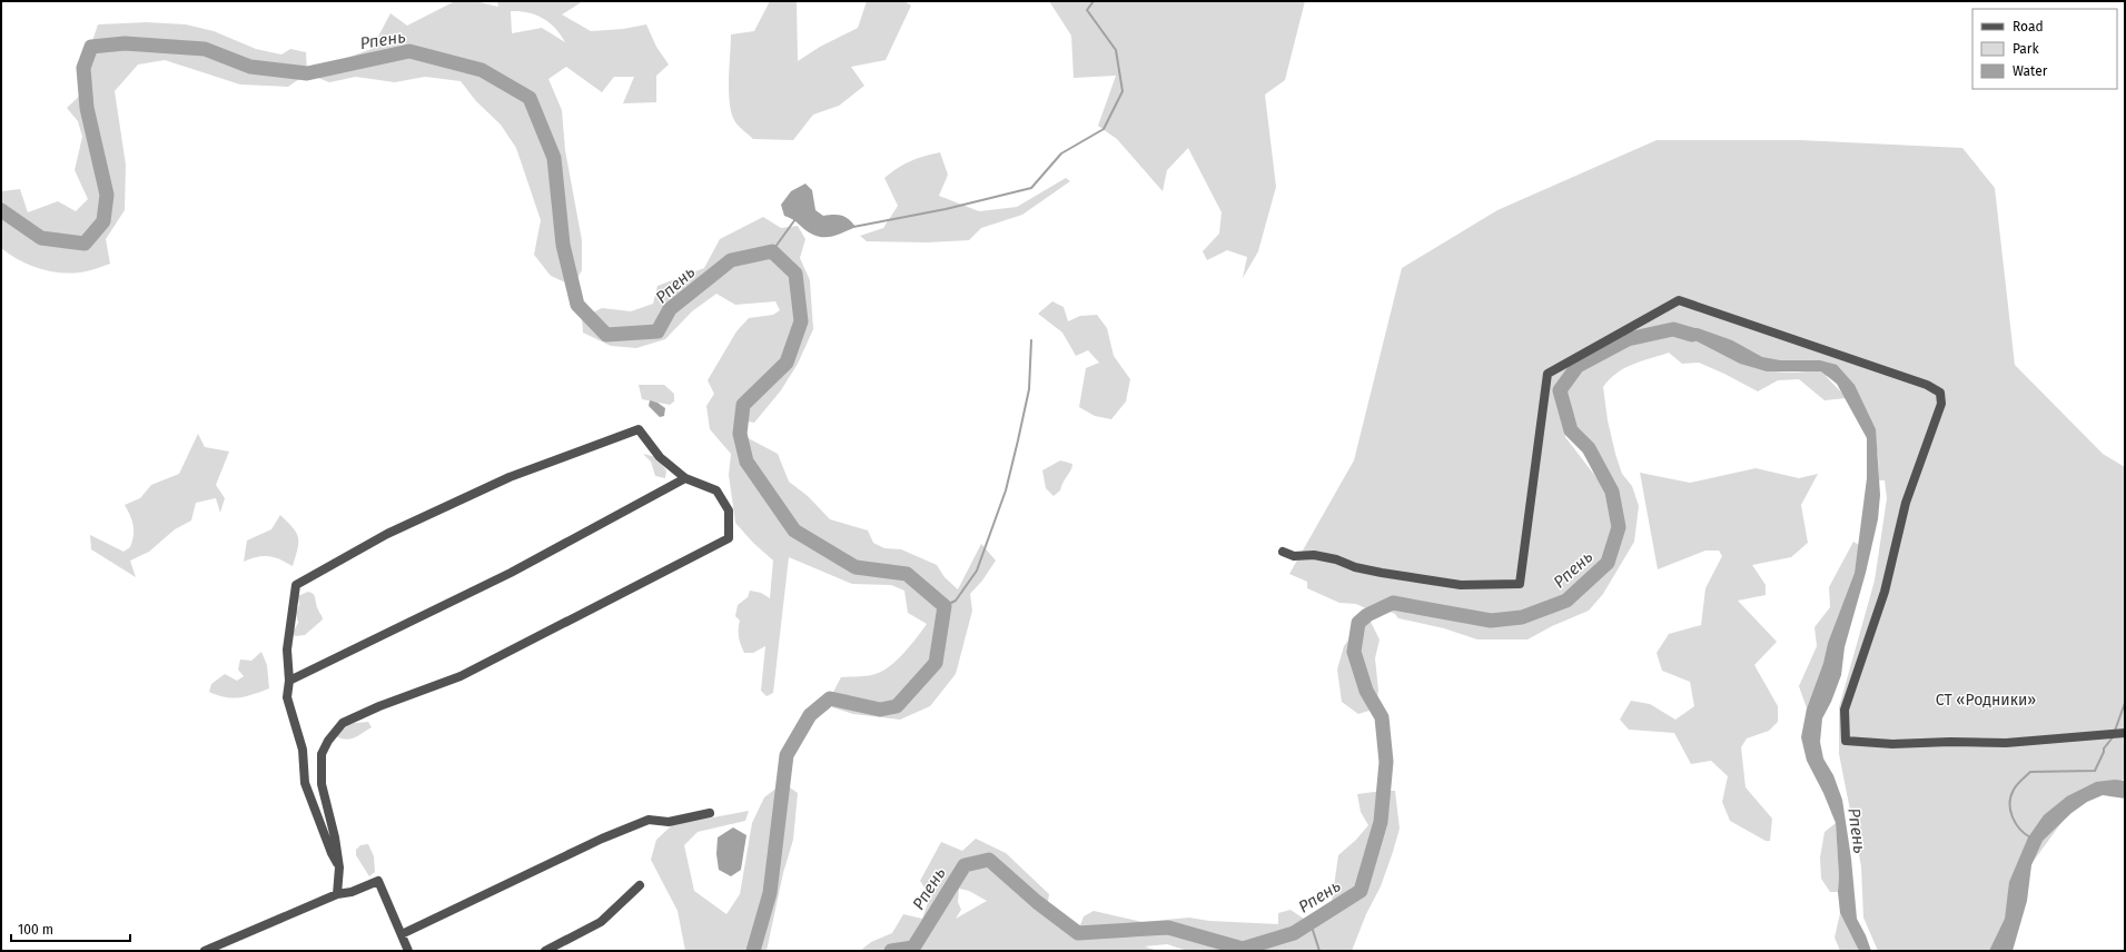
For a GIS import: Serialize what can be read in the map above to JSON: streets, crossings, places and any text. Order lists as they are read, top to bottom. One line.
{"water":["Рпень"],"parks":["СТ «Родники»"],"legend":["Road","Park","Water"],"scale_bar":"100 m"}
